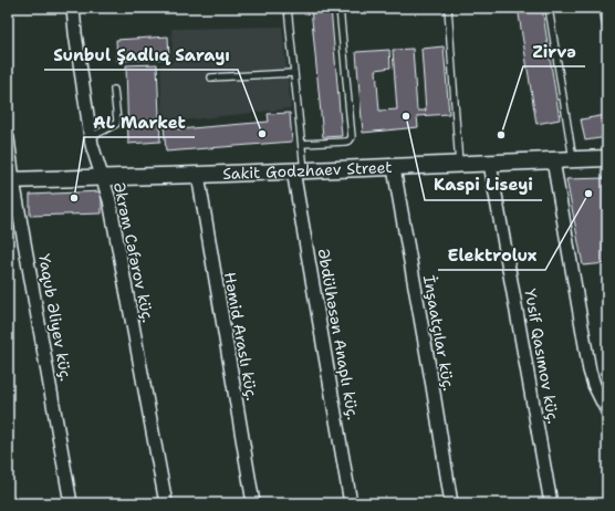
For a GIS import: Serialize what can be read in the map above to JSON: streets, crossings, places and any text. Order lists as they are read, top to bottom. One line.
{"streets":{"street":["Sakit Godzhaev Street","Əkrəm Cəfərov küç.","Yaqub Əliyev küç.","İnşaatçılar küç.","Əbdülhəsən Anaplı küç.","Həmid Araslı küç.","Yusif Qasımov küç."]},"crossings":[["Sakit Godzhaev Street","Əkrəm Cəfərov küç."],["Sakit Godzhaev Street","Yaqub Əliyev küç."],["Sakit Godzhaev Street","İnşaatçılar küç."],["Sakit Godzhaev Street","Əbdülhəsən Anaplı küç."],["Sakit Godzhaev Street","Həmid Araslı küç."],["Sakit Godzhaev Street","Yusif Qasımov küç."]],"places":["Kaspi Liseyi","Sunbul Şadlıq Sarayı","Zirvə","Elektrolux","AL Market"]}
